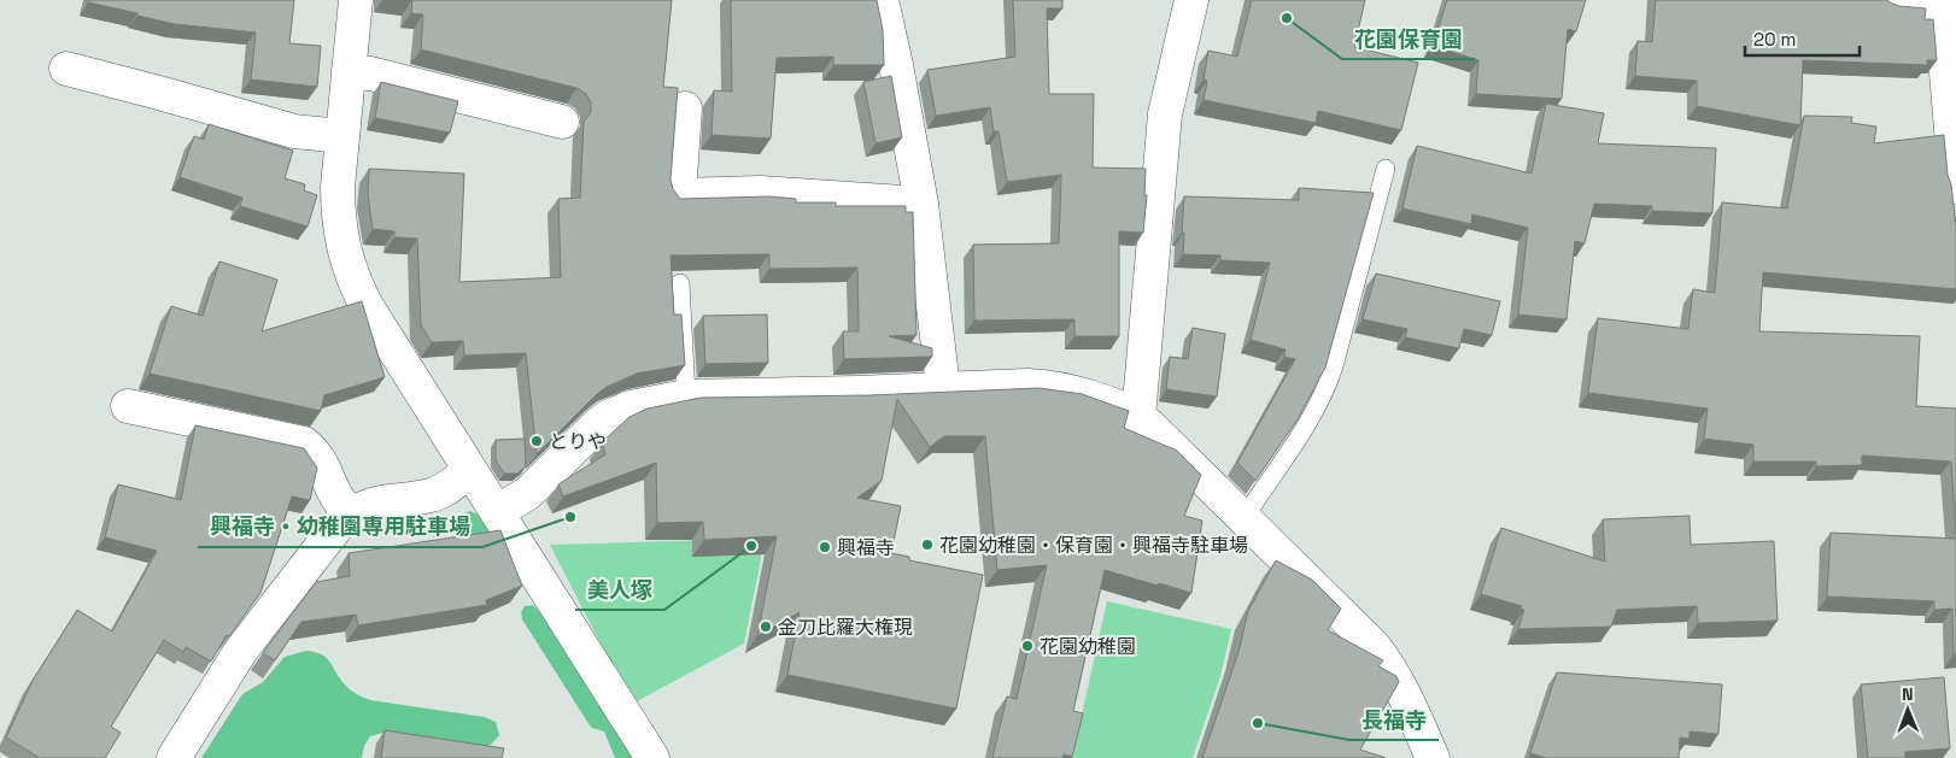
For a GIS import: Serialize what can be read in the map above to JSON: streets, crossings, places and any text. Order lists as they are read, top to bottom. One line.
{"places":["花園保育園","とりや","興福寺・幼稚園専用駐車場","花園幼稚園・保育園・興福寺駐車場","美人塚","興福寺","金刀比羅大権現","花園幼稚園","長福寺"],"scale_bar":"20 m","north":"top"}
